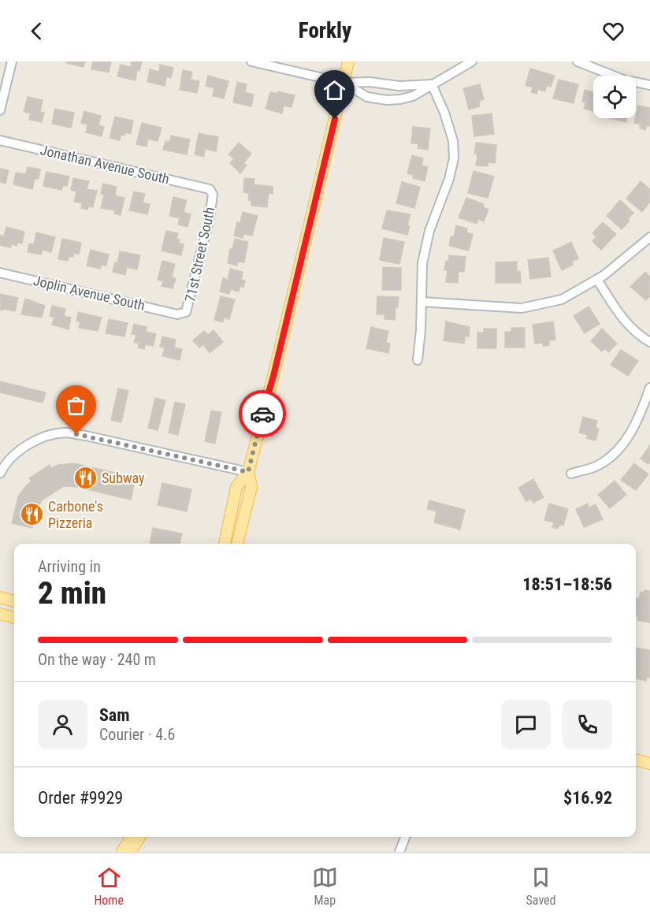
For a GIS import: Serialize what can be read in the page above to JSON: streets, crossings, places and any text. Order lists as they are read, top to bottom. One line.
{"streets":{"street":["Jonathan Avenue South","71st Street South","Joplin Avenue South"]},"crossings":[["Jonathan Avenue South","71st Street South"],["71st Street South","Joplin Avenue South"]],"places":{"restaurant":["Subway","Carbone's Pizzeria"]},"page":{"header":"Forkly","heading":["2 min","Arriving in","18:51–18:56"],"panel":["Sam","Courier · 4.6","Order #9929","$16.92"],"bar":"On the way · 240 m","tabs":["Home","Map","Saved"]}}
